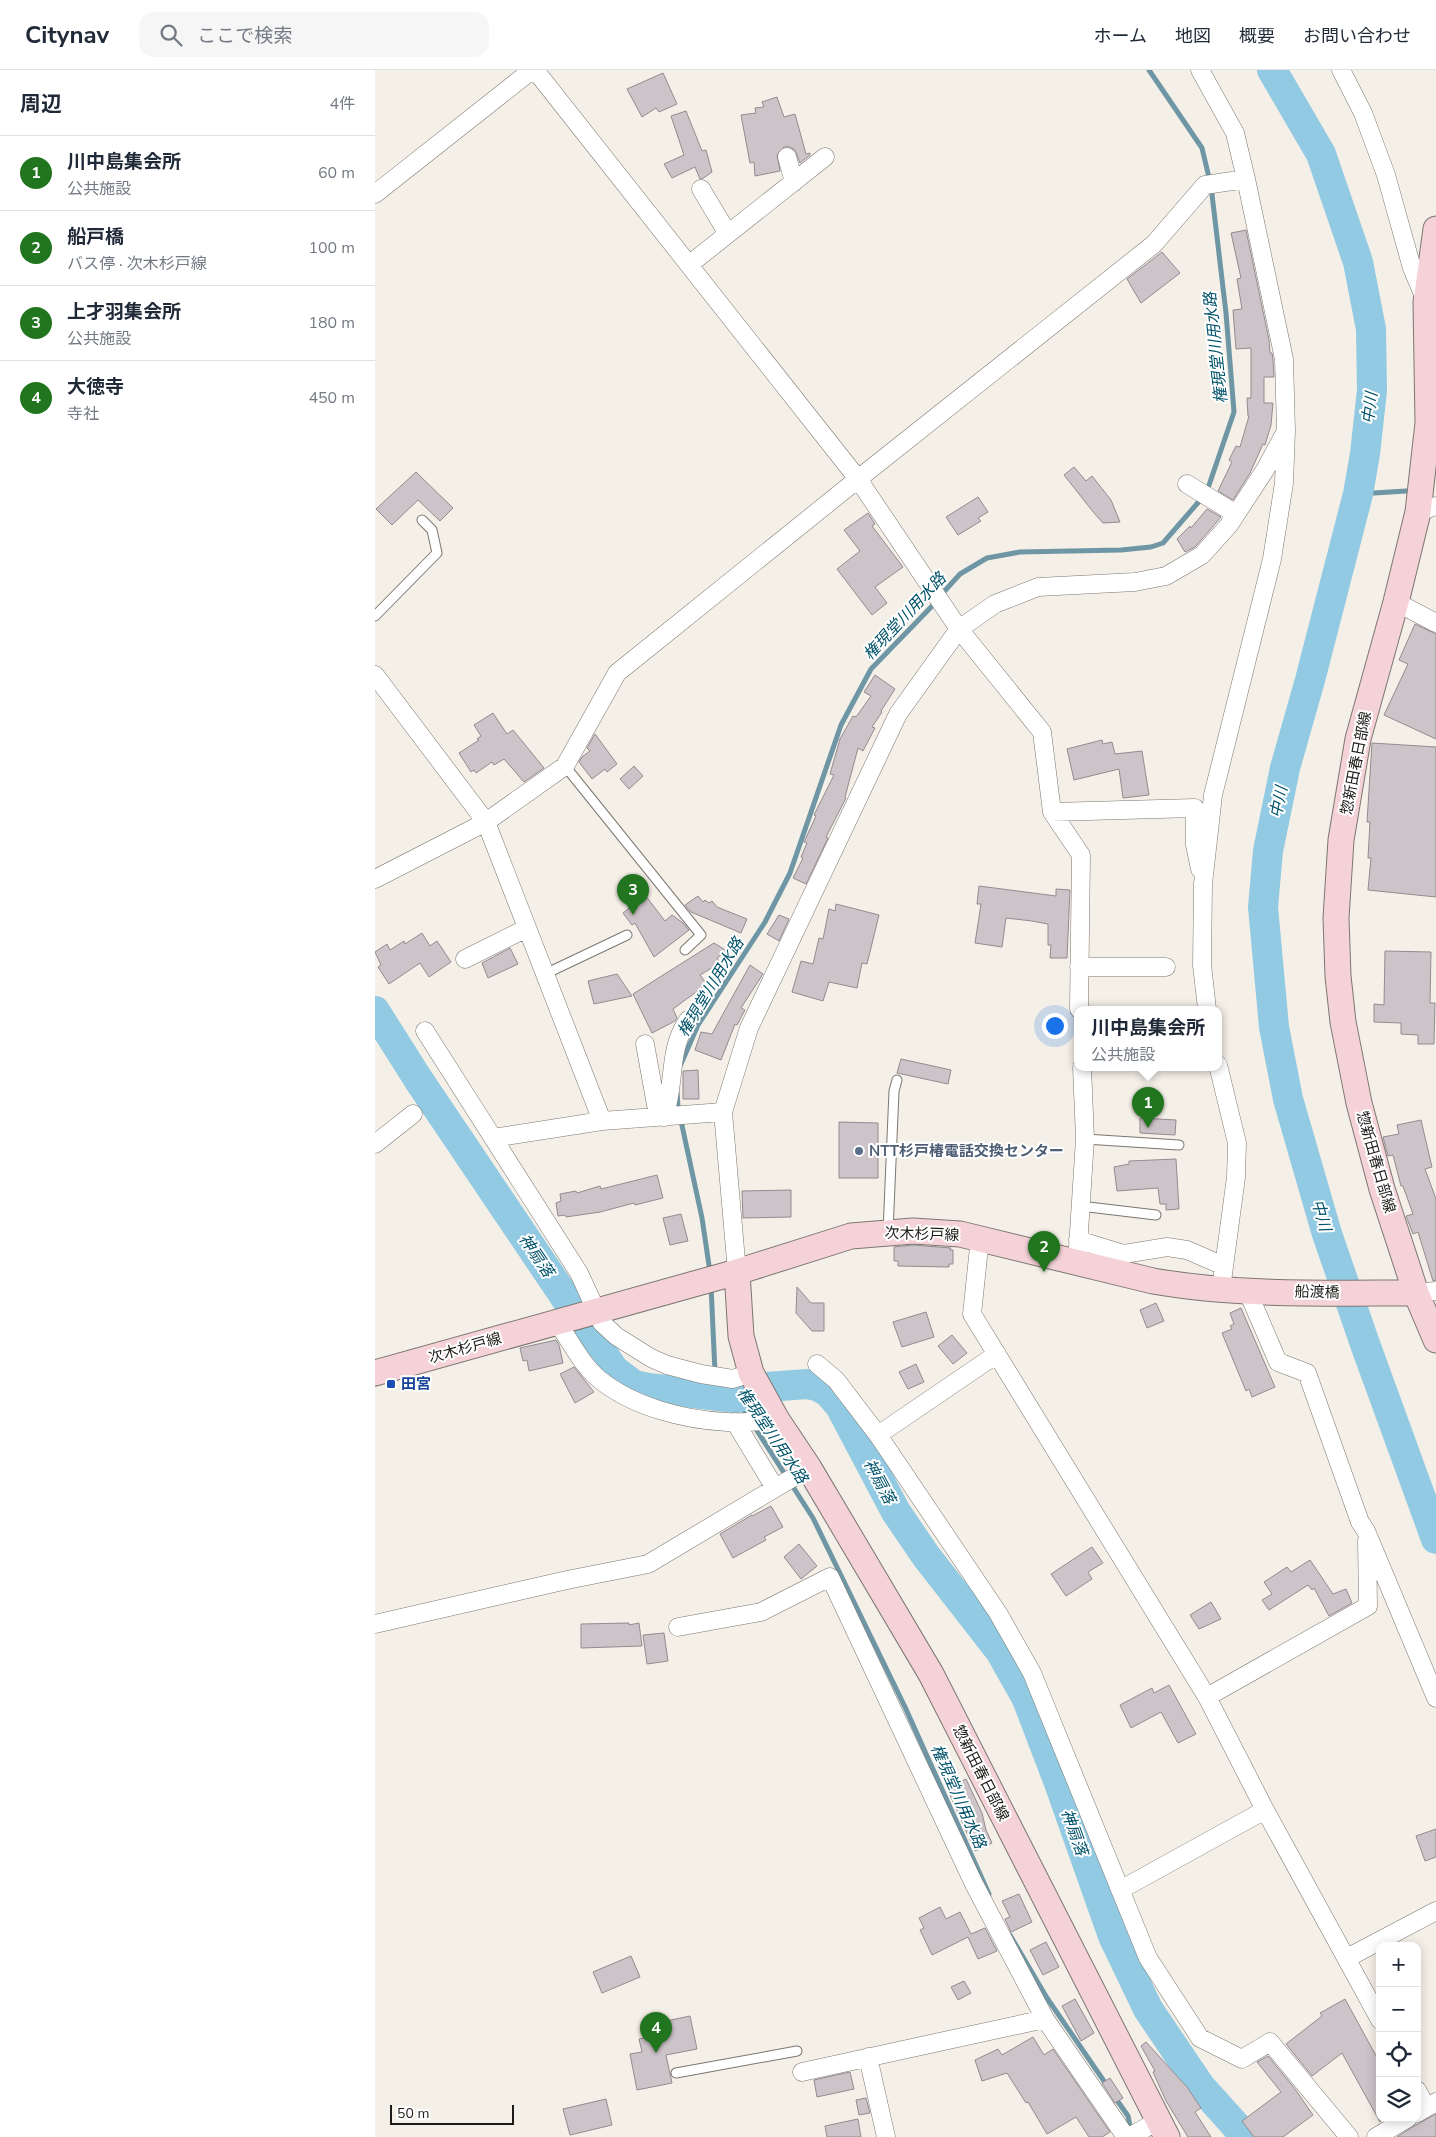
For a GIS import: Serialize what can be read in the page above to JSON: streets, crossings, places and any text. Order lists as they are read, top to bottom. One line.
{"streets":{"main road":["惣新田春日部線","次木杉戸線","船渡橋"]},"crossings":[["惣新田春日部線","船渡橋"],["次木杉戸線","船渡橋"]],"water":["権現堂川用水路","中川","神扇落"],"places":{"other":["NTT杉戸椿電話交換センター"],"transit":["田宮"]},"scale_bar":"50 m","page":{"header":"Citynav","search":"ここで検索","nav":["ホーム","地図","概要","お問い合わせ"],"heading":["周辺","4件"],"list":[{"mark":"1","name":"川中島集会所","note":"公共施設","value":"60 m"},{"mark":"2","name":"船戸橋","note":"バス停 · 次木杉戸線","value":"100 m"},{"mark":"3","name":"上才羽集会所","note":"公共施設","value":"180 m"},{"mark":"4","name":"大徳寺","note":"寺社","value":"450 m"}],"pins":["3","1","2","4"],"popup":["川中島集会所","公共施設"],"map_buttons":["+","−"],"scale":"50 m"}}
